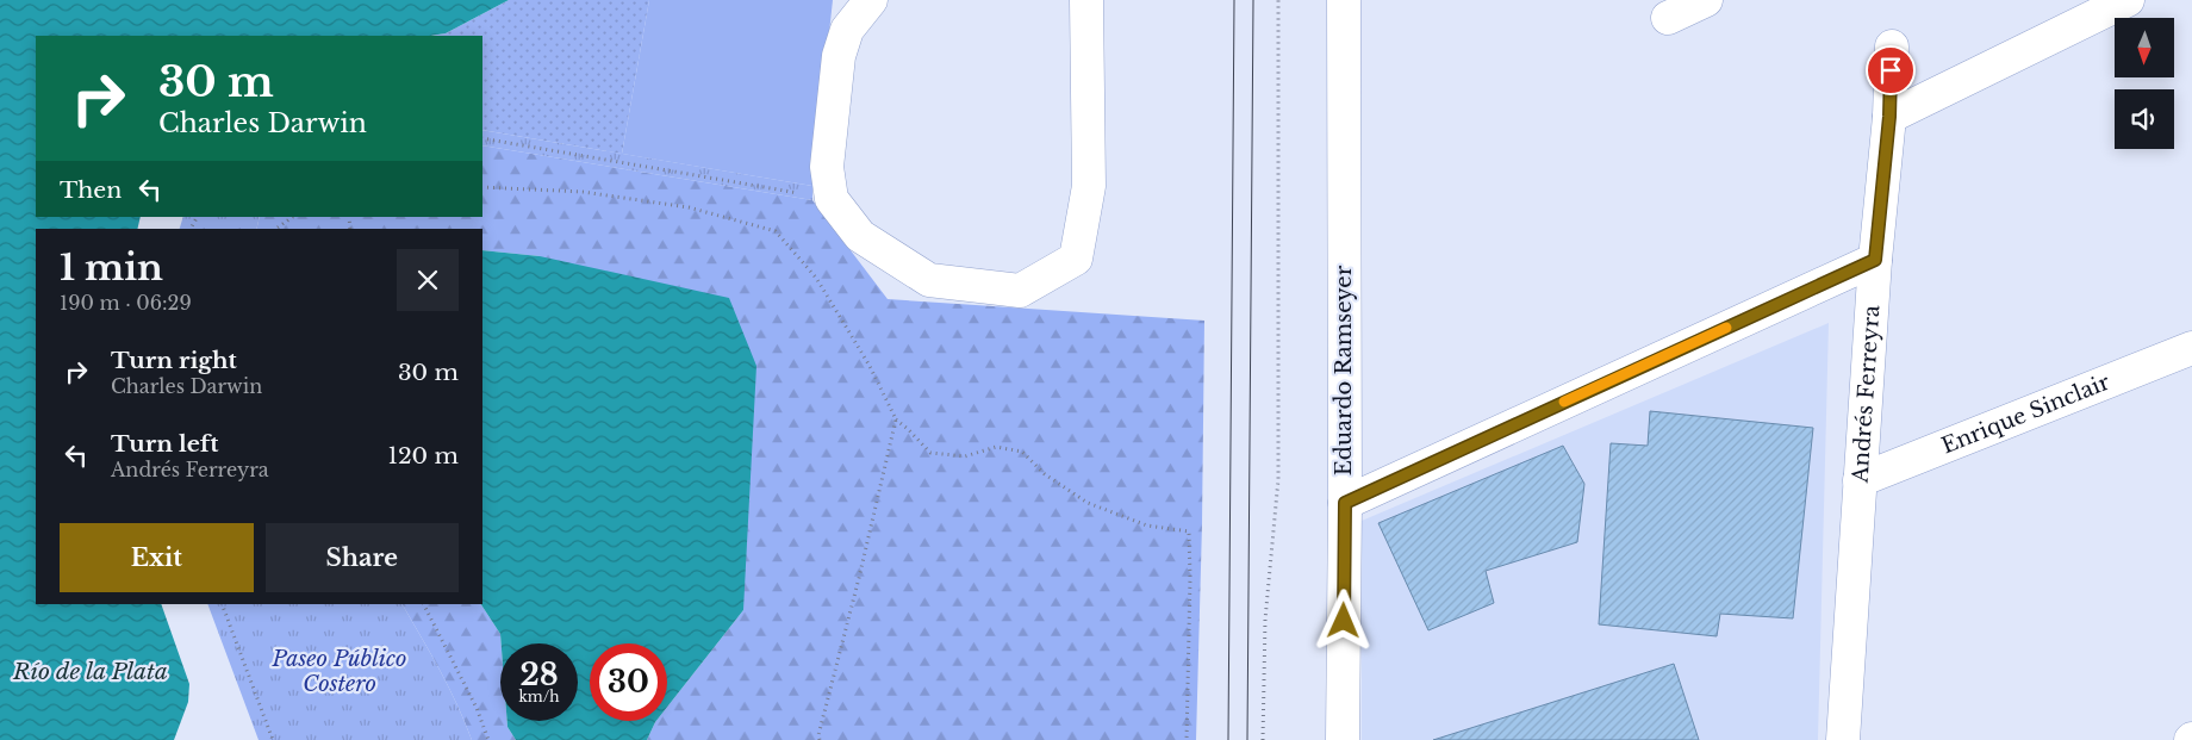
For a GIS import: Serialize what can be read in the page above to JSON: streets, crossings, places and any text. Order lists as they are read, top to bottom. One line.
{"streets":{"street":["Eduardo Ramseyer","Andrés Ferreyra","Enrique Sinclair"]},"crossings":[["Andrés Ferreyra","Enrique Sinclair"]],"water":["Río de la Plata"],"parks":["Paseo Público Costero"],"north":"bottom","page":{"turn":["30 m","Charles Darwin"],"then":"Then","heading":["1 min","190 m · 06:29"],"list":[{"name":"Turn right","note":"Charles Darwin","value":"30 m"},{"name":"Turn left","note":"Andrés Ferreyra","value":"120 m"}],"buttons":["Exit","Share"],"speed":"28 km/h","limit":"30"}}
